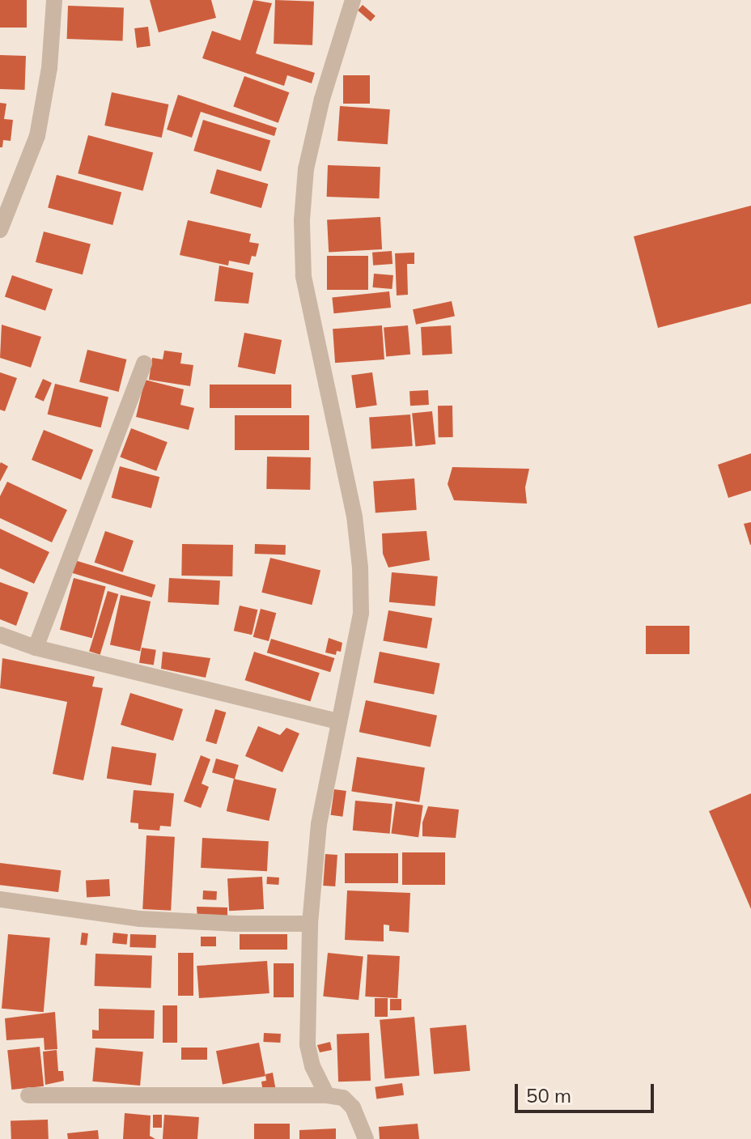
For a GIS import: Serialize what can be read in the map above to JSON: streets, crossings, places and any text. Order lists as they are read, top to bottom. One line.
{"scale_bar":"50 m"}
